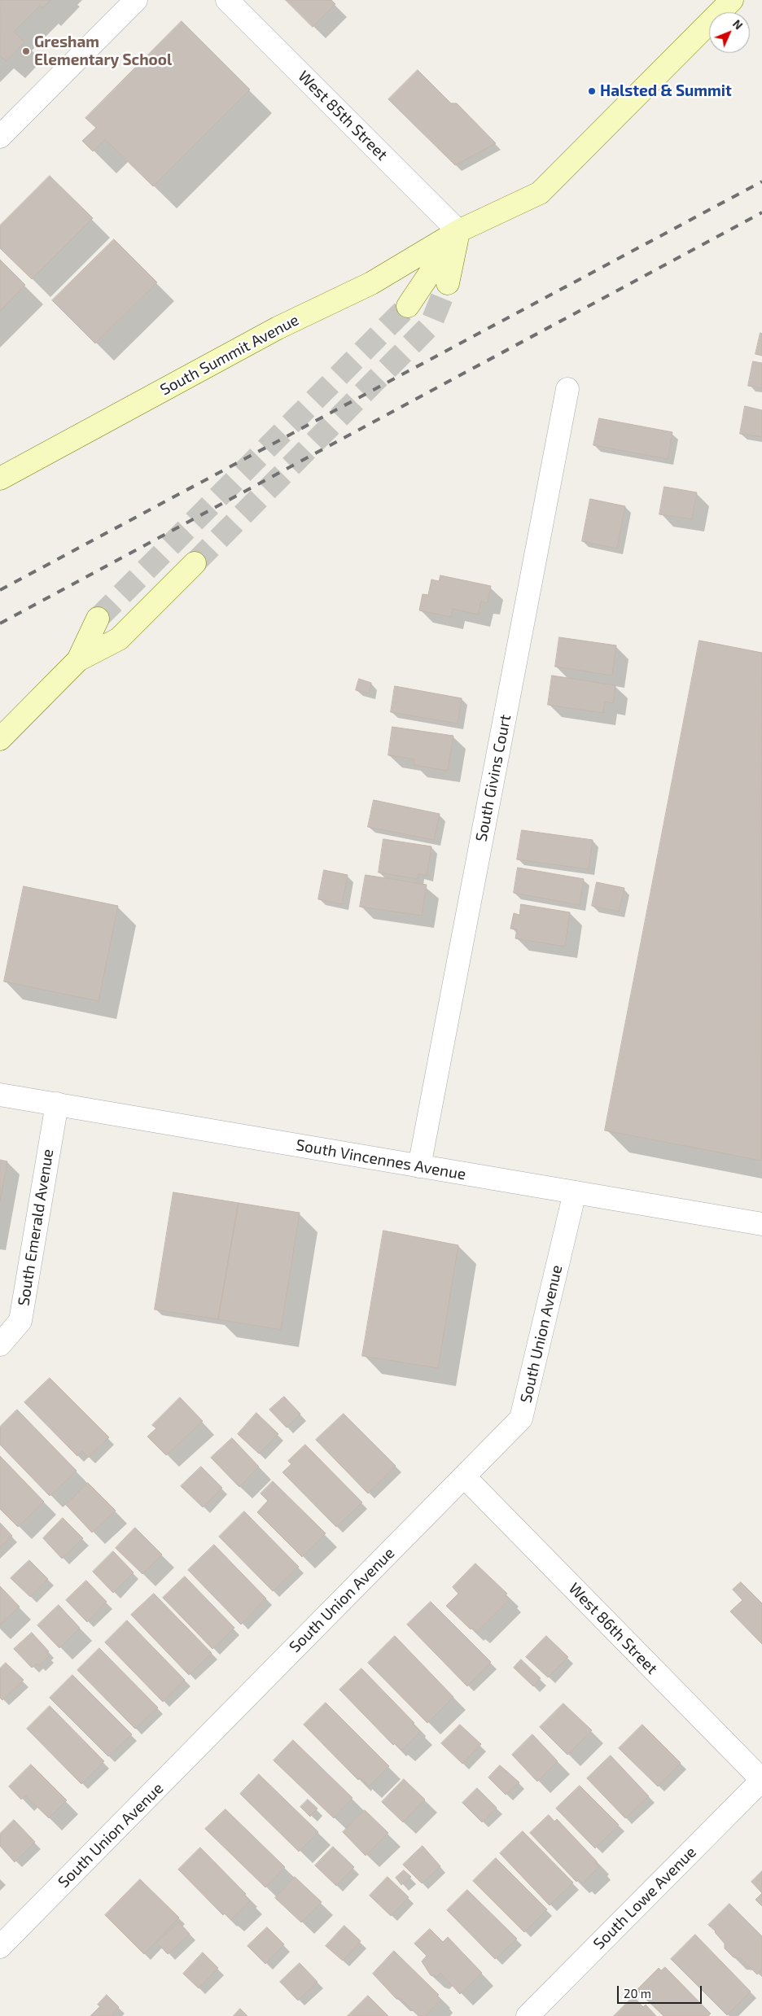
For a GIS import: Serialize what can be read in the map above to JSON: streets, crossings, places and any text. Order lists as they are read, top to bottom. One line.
{"streets":{"main road":["South Summit Avenue"],"street":["West 85th Street","South Givins Court","South Vincennes Avenue","South Emerald Avenue","South Union Avenue","West 86th Street","South Lowe Avenue"]},"crossings":[["West 85th Street","South Summit Avenue"],["South Givins Court","South Vincennes Avenue"],["South Vincennes Avenue","South Emerald Avenue"],["South Vincennes Avenue","South Union Avenue"],["South Union Avenue","West 86th Street"],["West 86th Street","South Lowe Avenue"]],"places":["Gresham Elementary School","Halsted & Summit"],"scale_bar":"20 m","north":"top right"}
